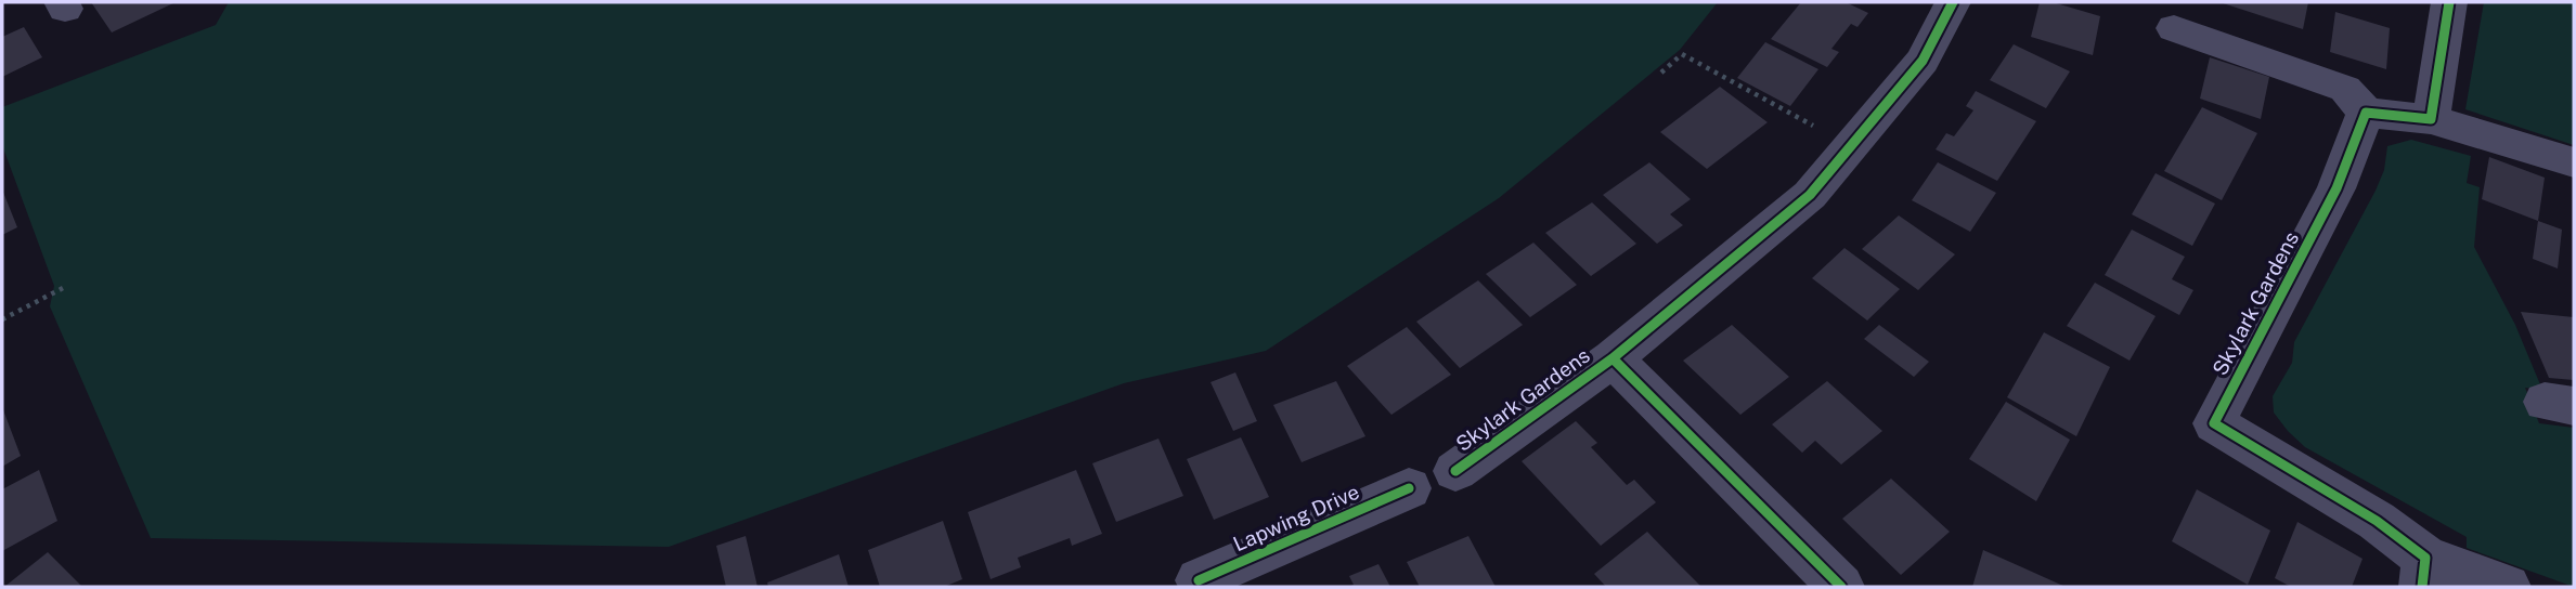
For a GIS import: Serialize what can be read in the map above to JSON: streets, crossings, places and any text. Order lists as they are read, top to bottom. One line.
{"streets":{"street":["Skylark Gardens","Lapwing Drive"]}}
